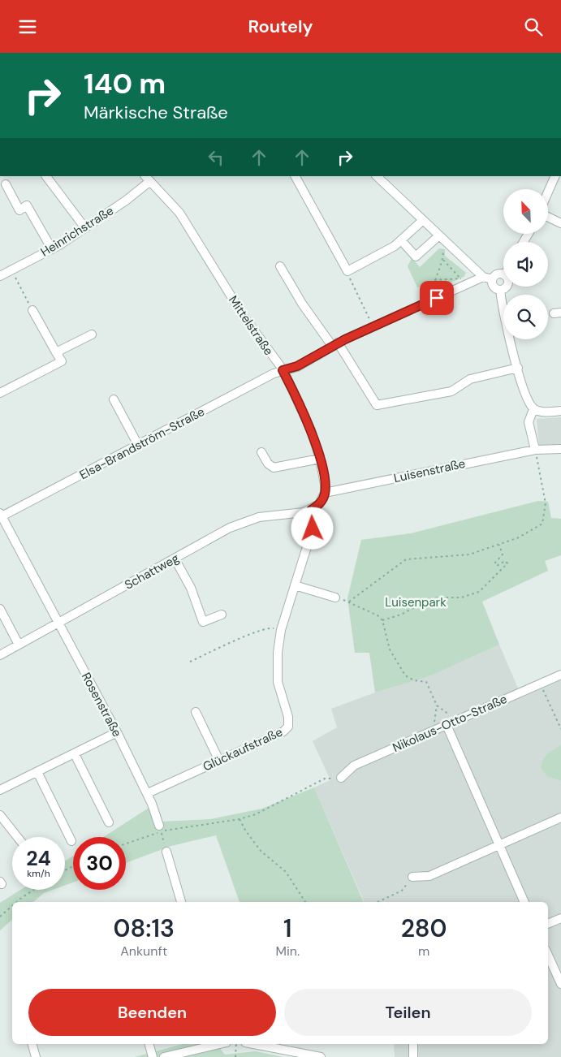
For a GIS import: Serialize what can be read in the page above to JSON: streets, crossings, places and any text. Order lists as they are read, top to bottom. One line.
{"streets":{"street":["Heinrichstraße","Mittelstraße","Elsa-Brandström-Straße","Luisenstraße","Schattweg","Rosenstraße","Nikolaus-Otto-Straße","Glückaufstraße"]},"crossings":[["Heinrichstraße","Mittelstraße"],["Mittelstraße","Elsa-Brandström-Straße"],["Mittelstraße","Luisenstraße"],["Elsa-Brandström-Straße","Rosenstraße"],["Schattweg","Rosenstraße"],["Schattweg","Glückaufstraße"],["Rosenstraße","Glückaufstraße"]],"parks":["Luisenpark"],"north":"top left","page":{"header":"Routely","turn":["140 m","Märkische Straße"],"speed":"24 km/h","limit":"30","eta":["08:13","Ankunft","1","Min.","280","m"],"buttons":["Beenden","Teilen"]}}
